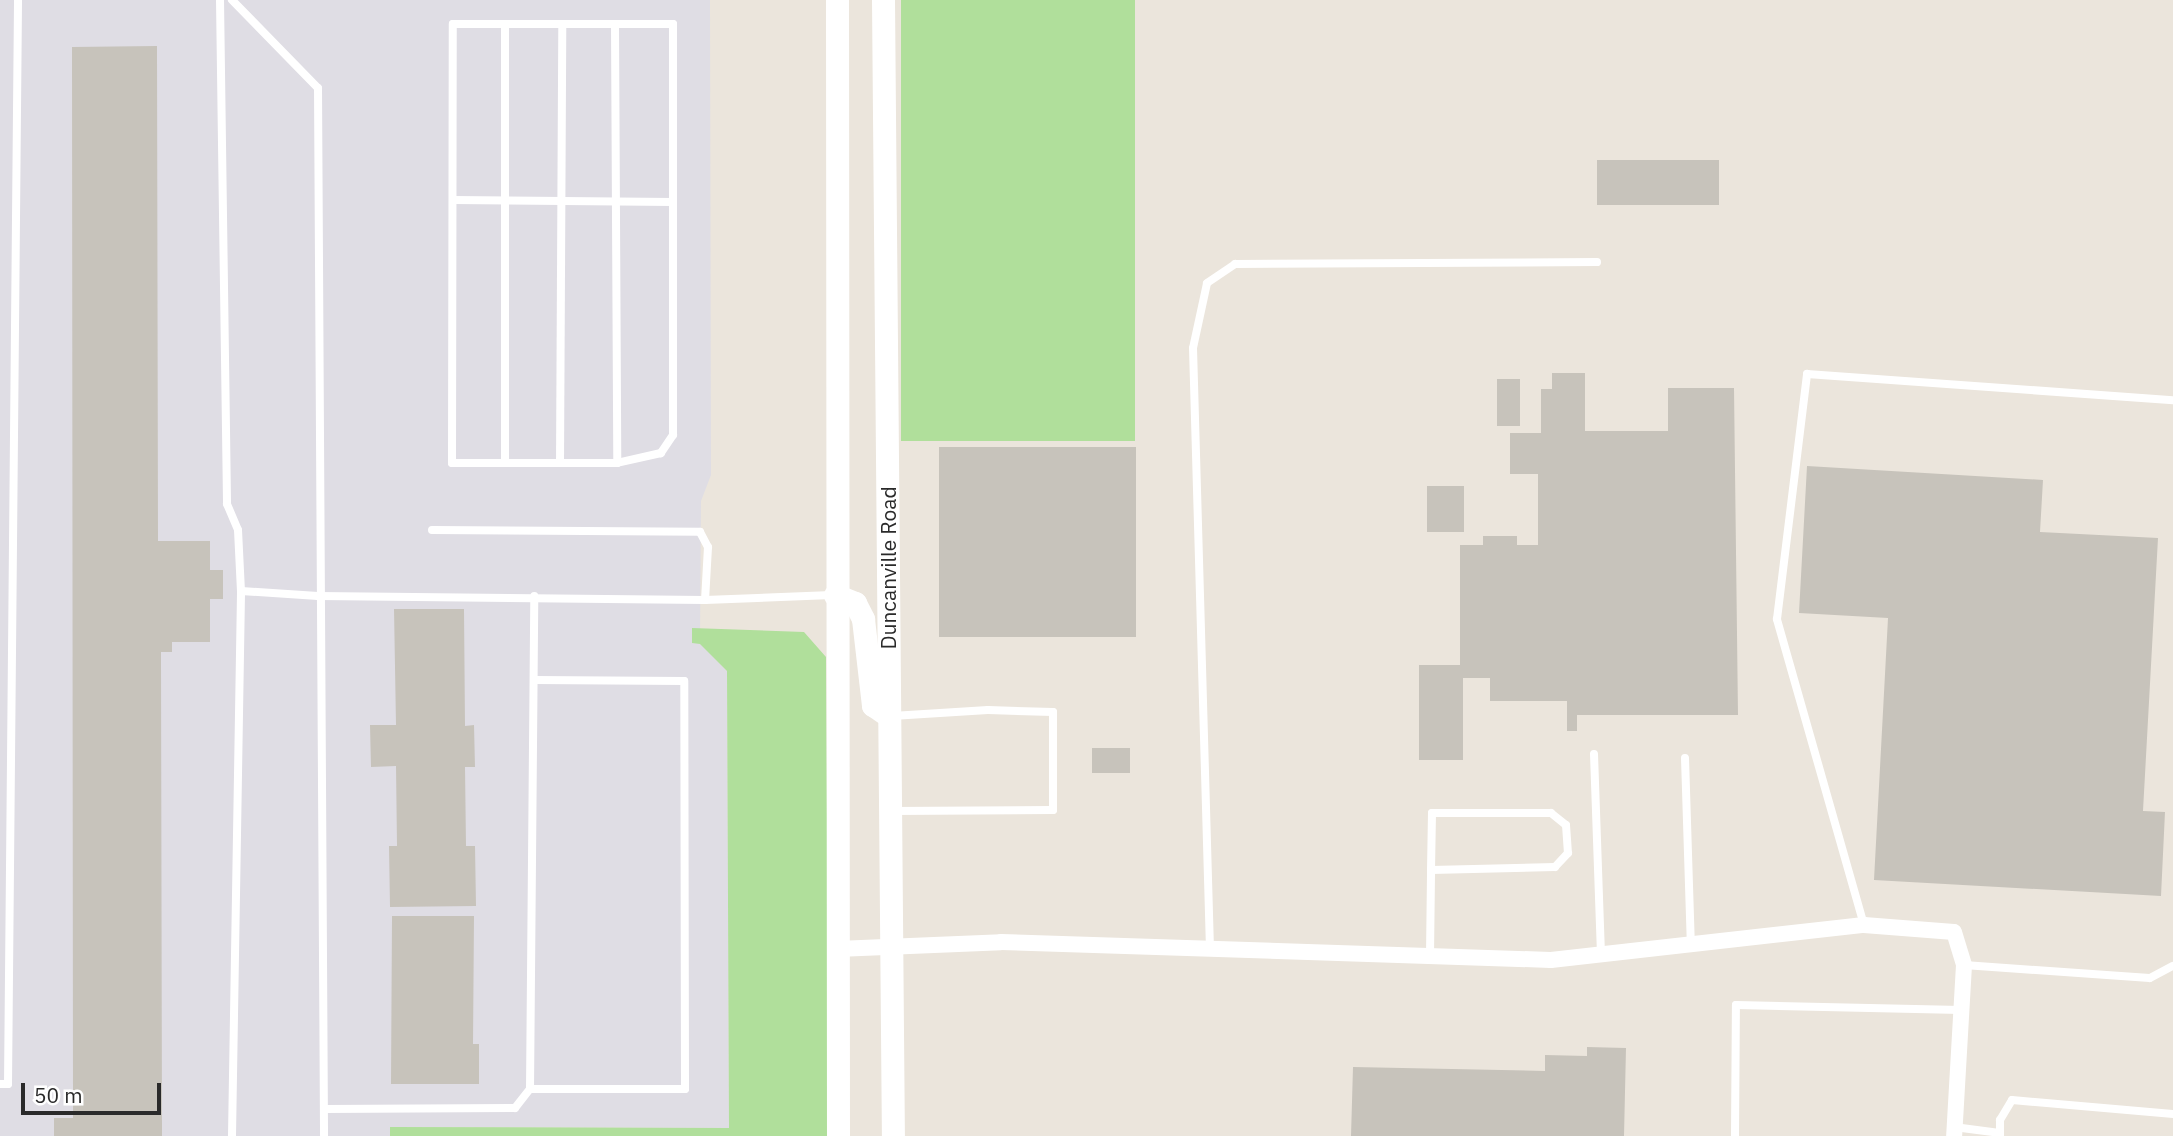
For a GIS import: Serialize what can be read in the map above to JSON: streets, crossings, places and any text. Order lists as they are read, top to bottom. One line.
{"streets":{"main road":["Duncanville Road"]},"scale_bar":"50 m"}
